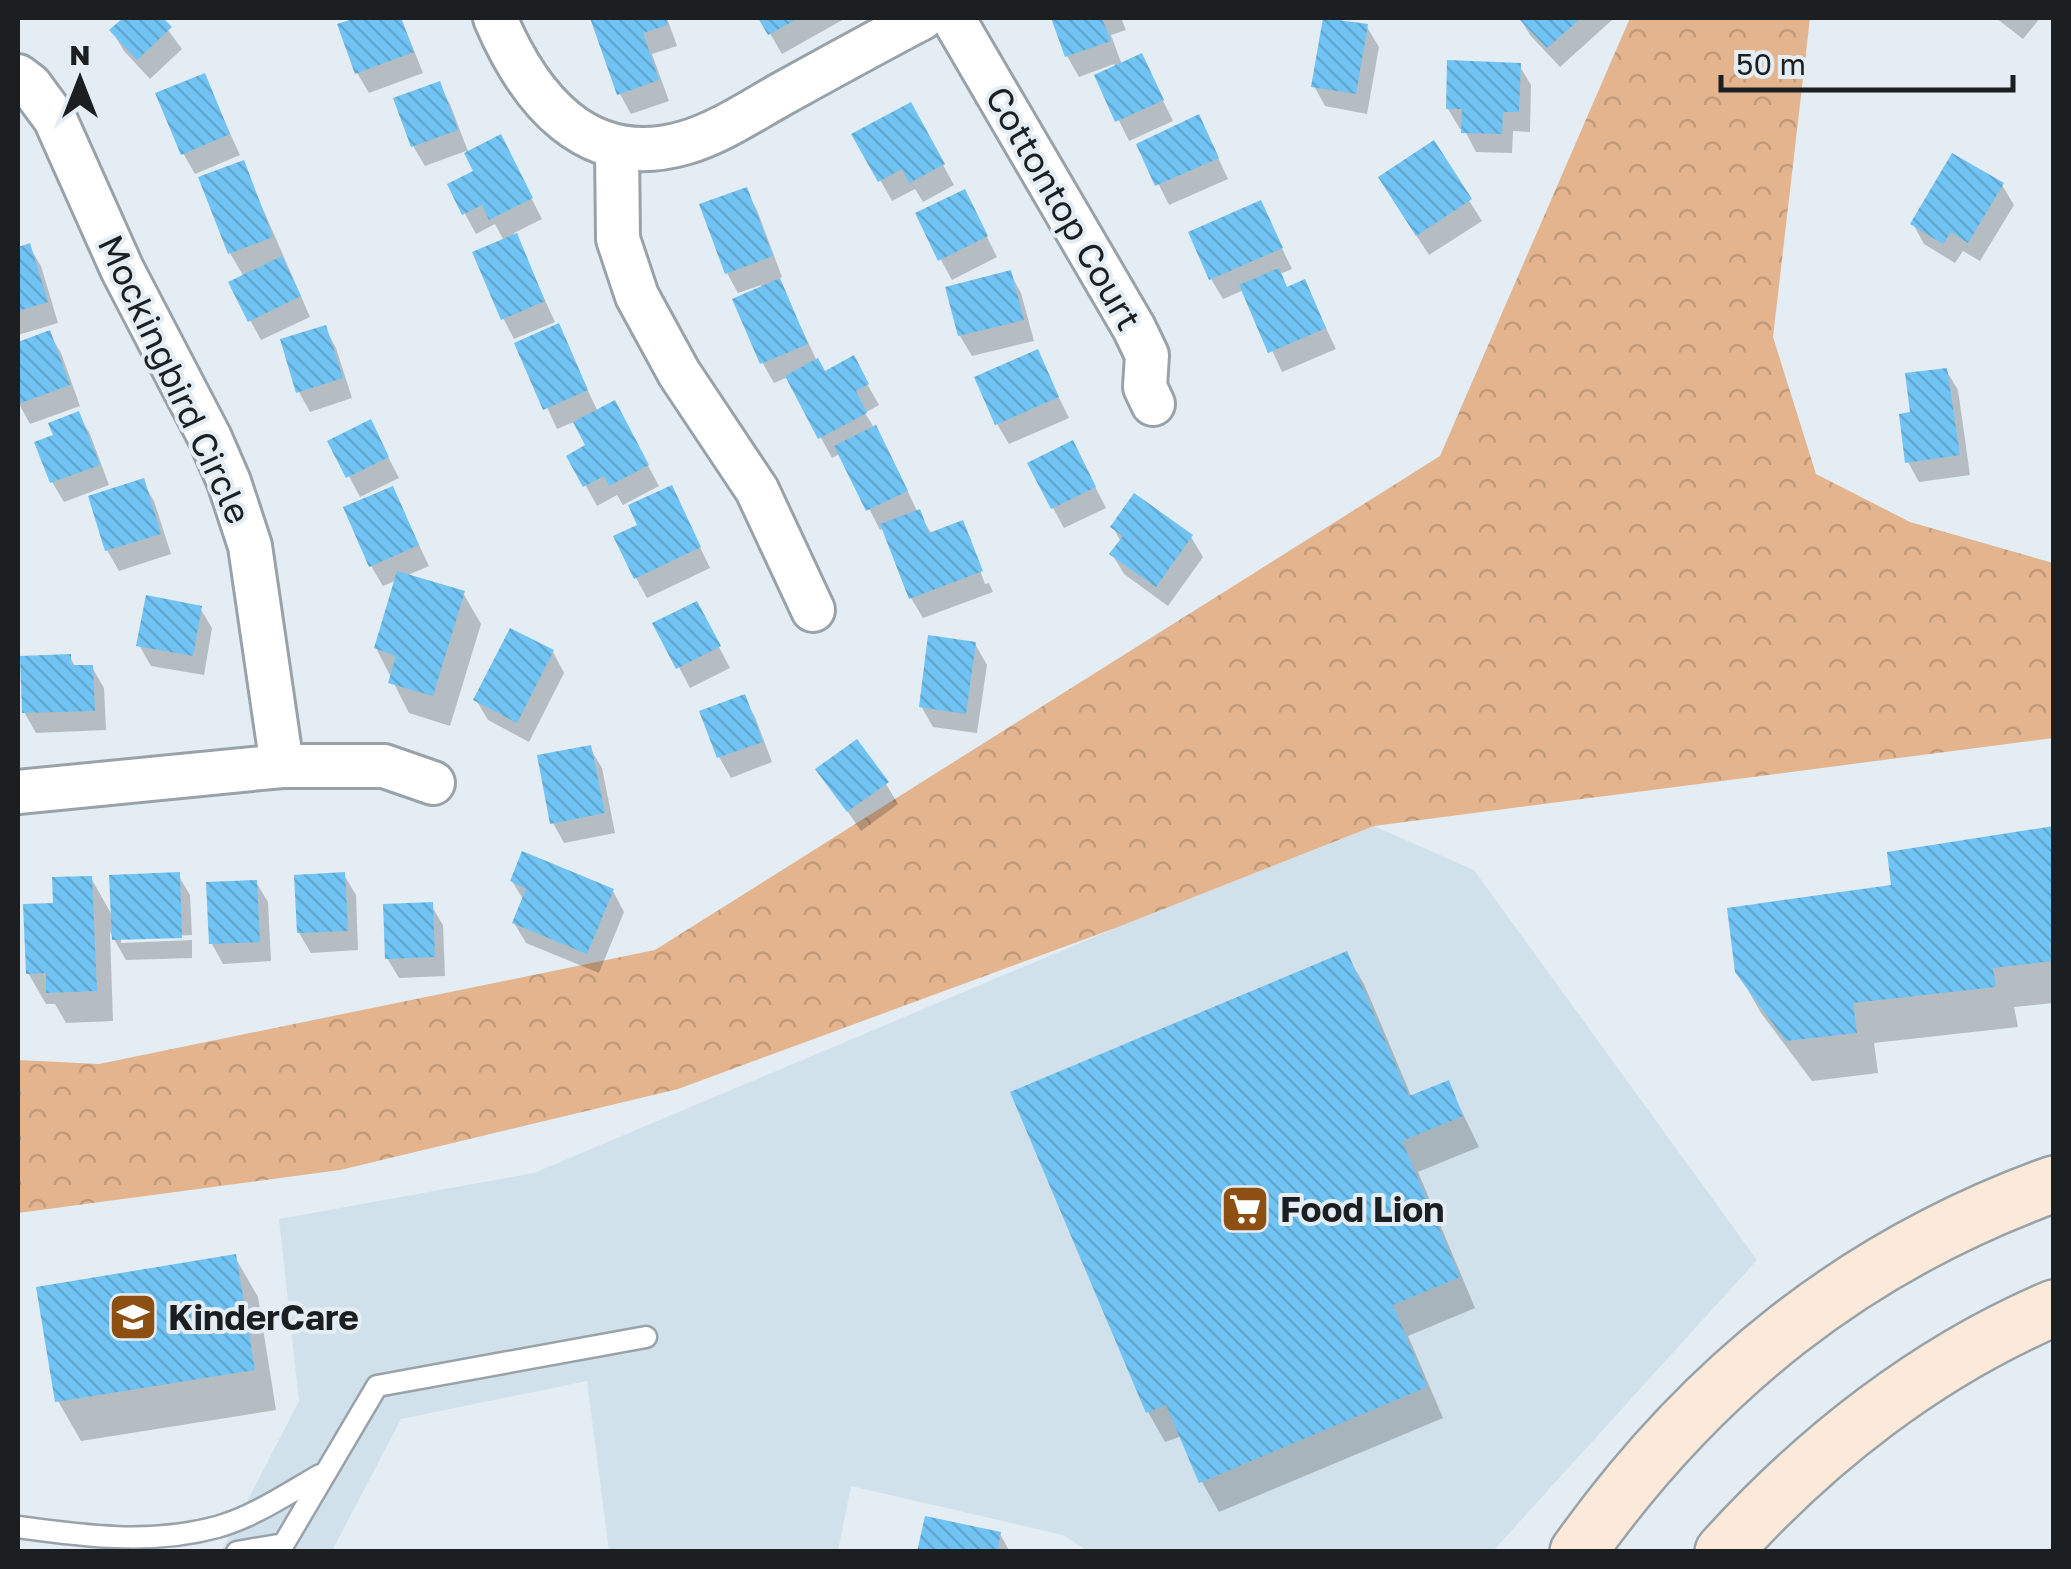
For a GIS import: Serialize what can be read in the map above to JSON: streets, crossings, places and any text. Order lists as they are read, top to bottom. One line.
{"streets":{"street":["Cottontop Court","Mockingbird Circle"]},"places":{"supermarket":["Food Lion"],"school or university":["KinderCare"]},"scale_bar":"50 m","north":"top"}
